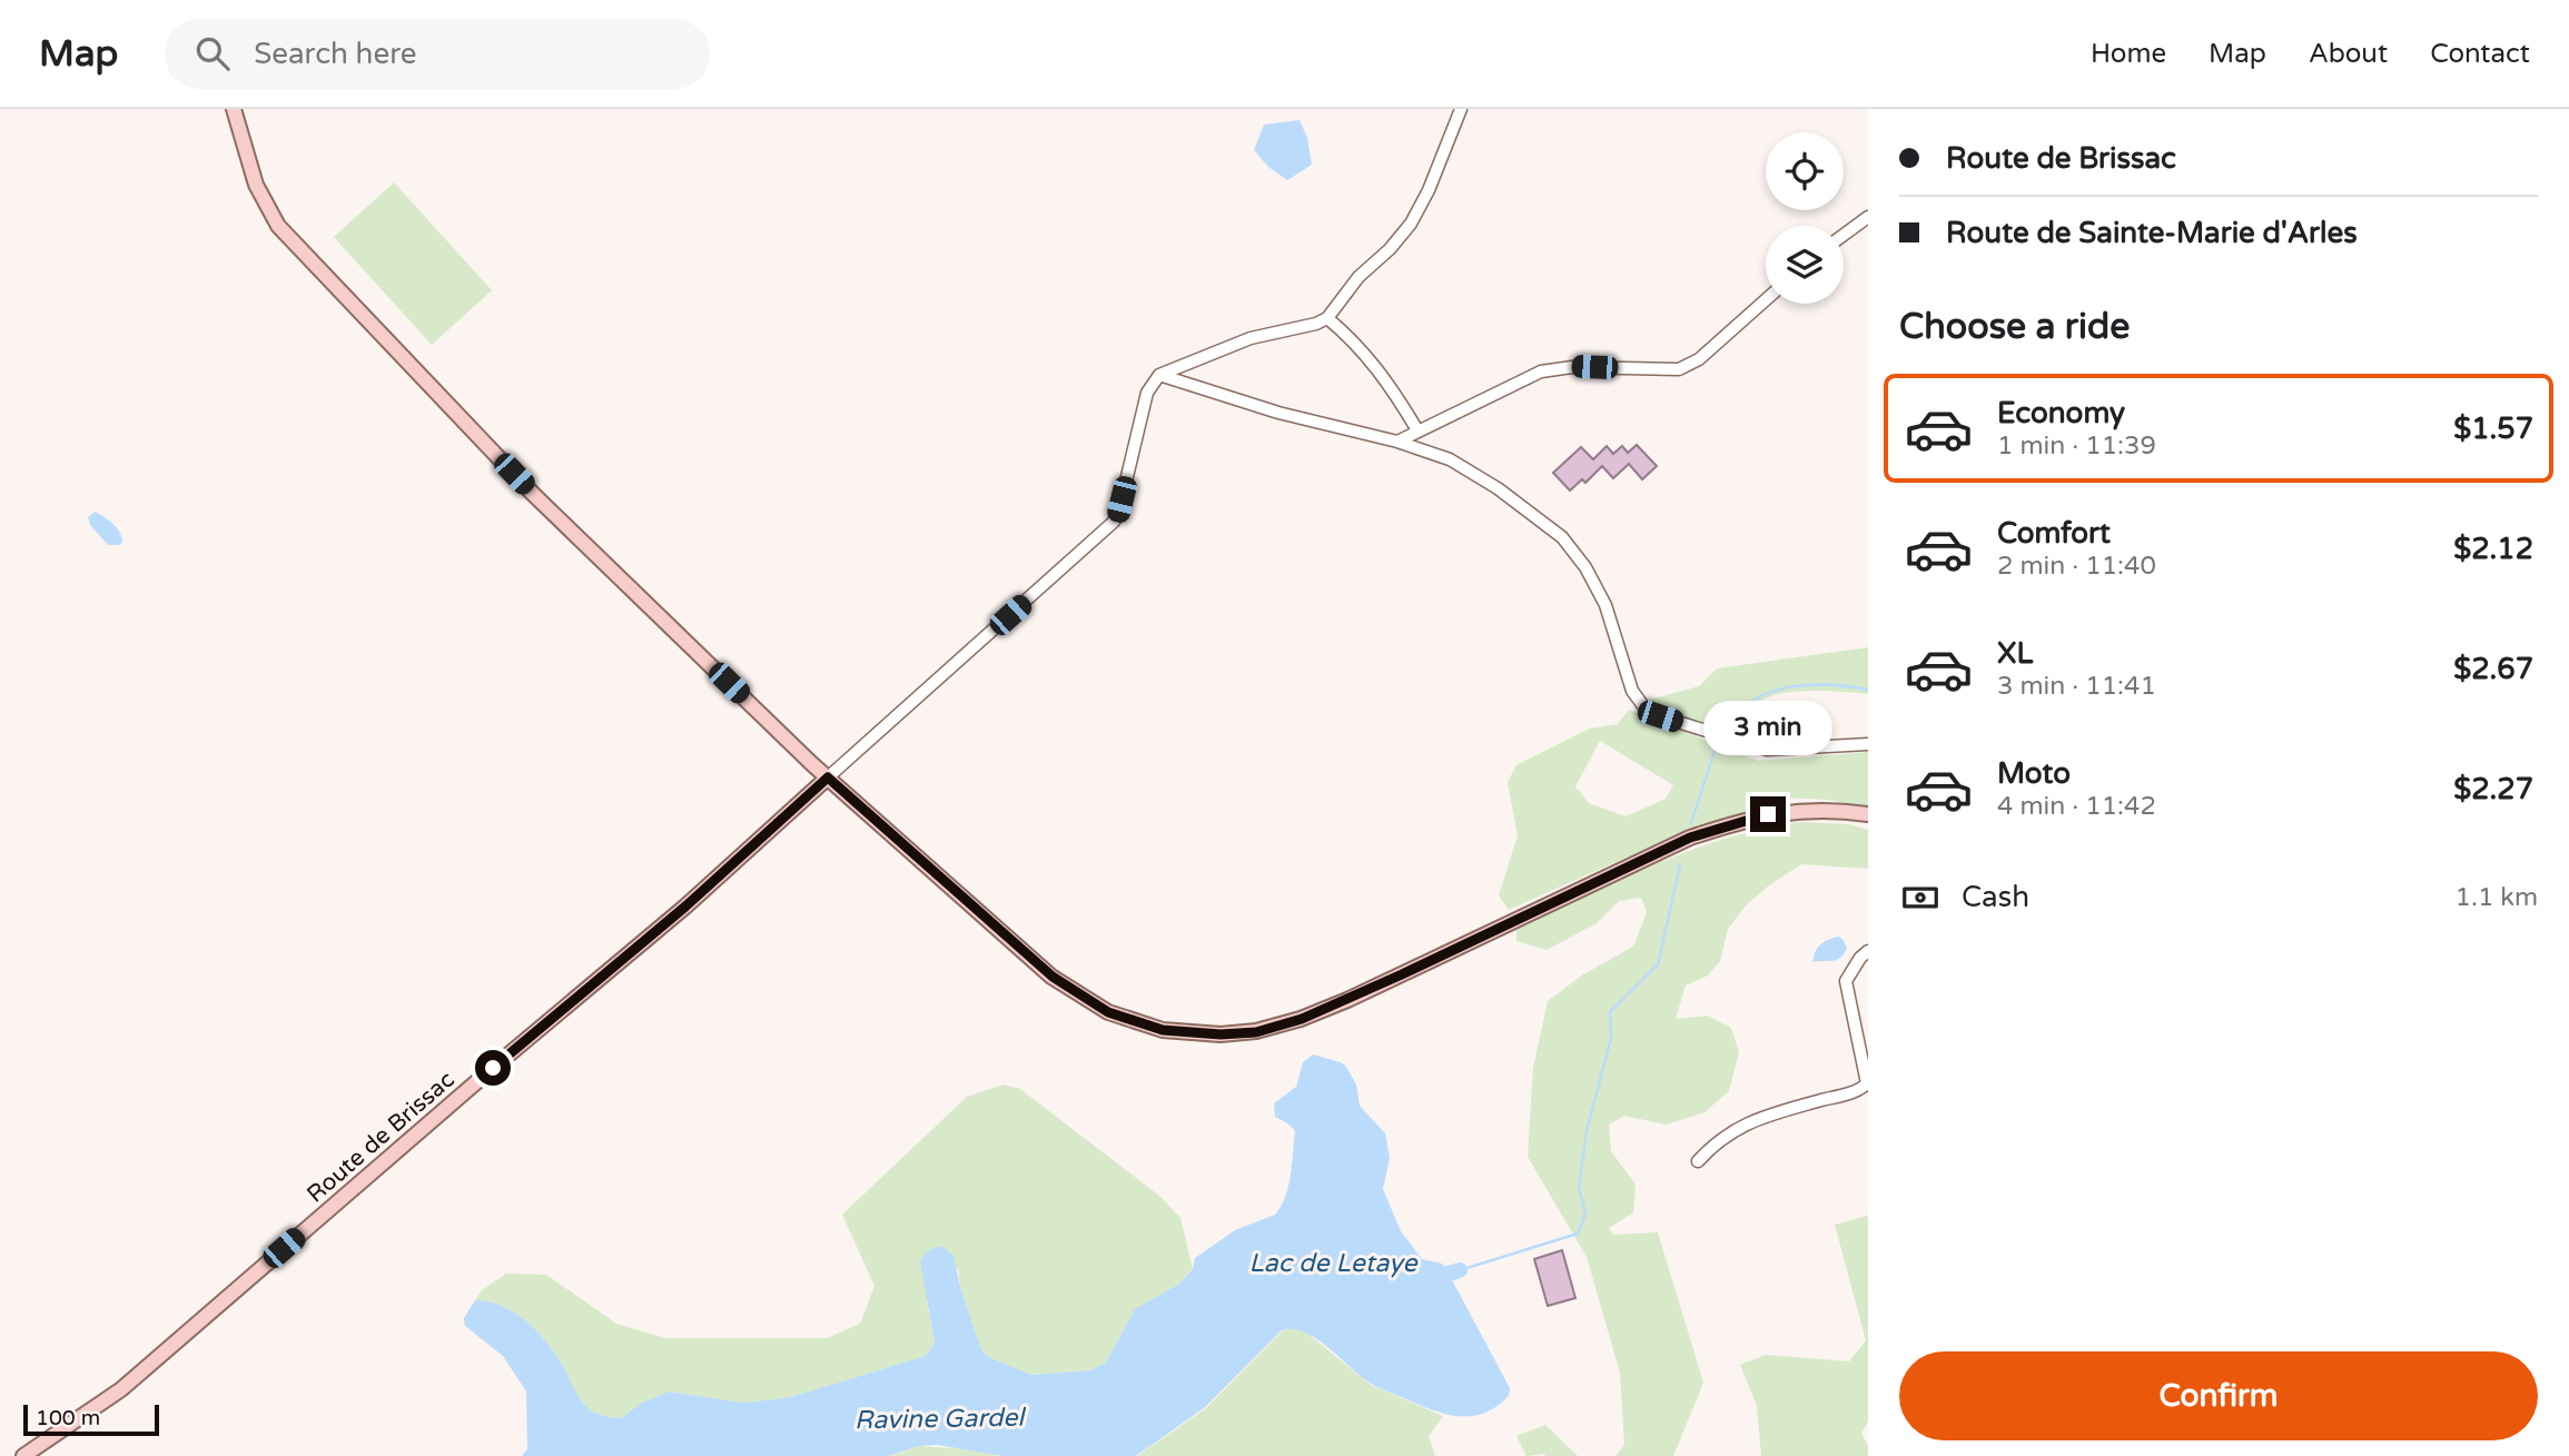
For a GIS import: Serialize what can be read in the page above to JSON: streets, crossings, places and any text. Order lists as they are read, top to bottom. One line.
{"streets":{"main road":["Route de Brissac"]},"water":["Lac de Letaye","Ravine Gardel"],"scale_bar":"100 m","page":{"header":"Map","search":"Search here","nav":["Home","Map","About","Contact"],"banner":["Route de Brissac","Route de Sainte-Marie d'Arles"],"heading":"Choose a ride","list":[{"name":"Economy","note":"1 min · 11:39","value":"$1.57"},{"name":"Comfort","note":"2 min · 11:40","value":"$2.12"},{"name":"XL","note":"3 min · 11:41","value":"$2.67"},{"name":"Moto","note":"4 min · 11:42","value":"$2.27"}],"bubble":"3 min","pay":["Cash","1.1 km"],"buttons":"Confirm","scale":"100 m"}}
